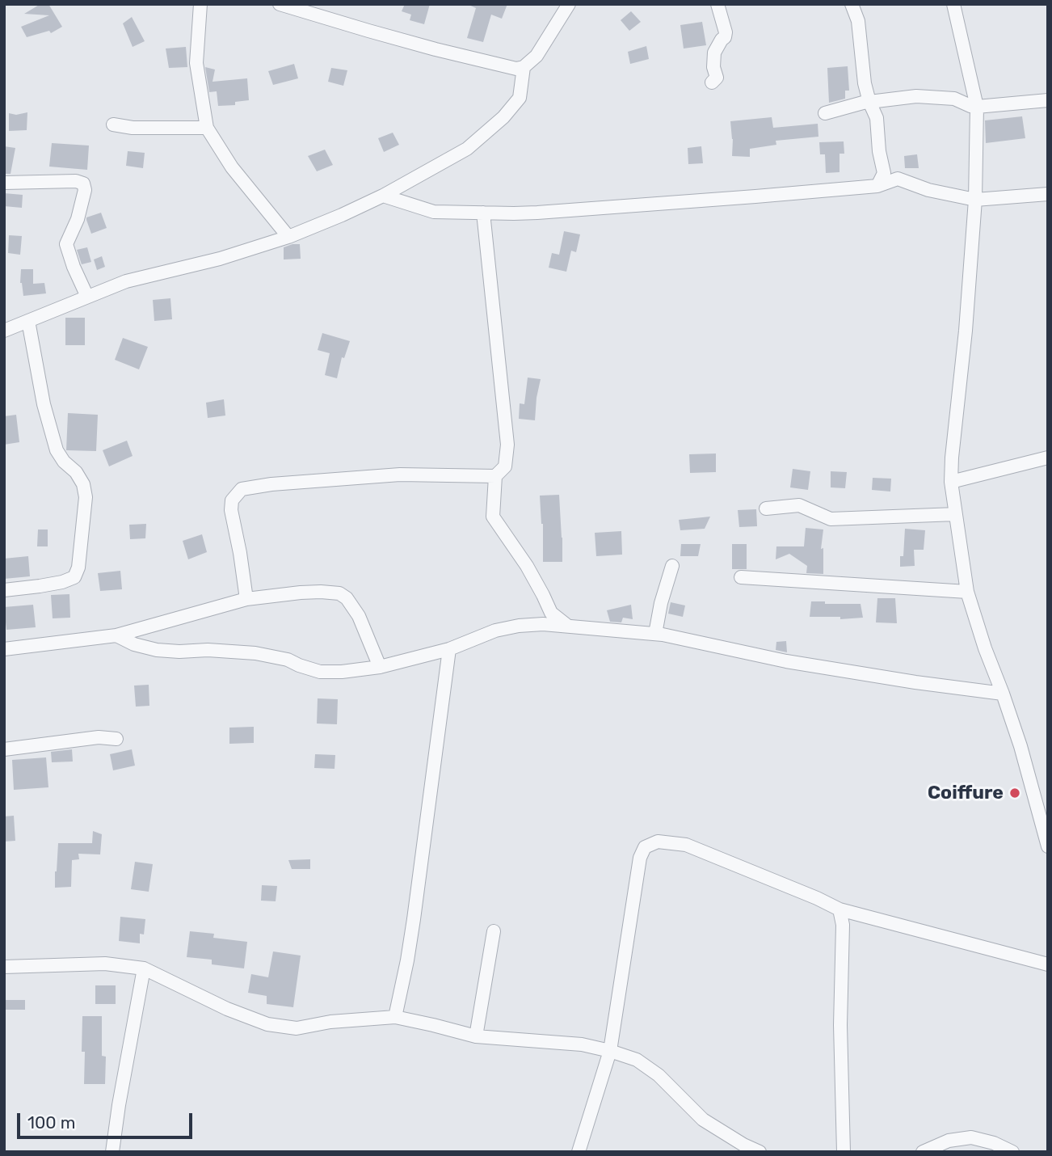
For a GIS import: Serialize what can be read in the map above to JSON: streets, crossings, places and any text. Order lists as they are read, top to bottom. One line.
{"places":["Coiffure"],"scale_bar":"100 m"}
